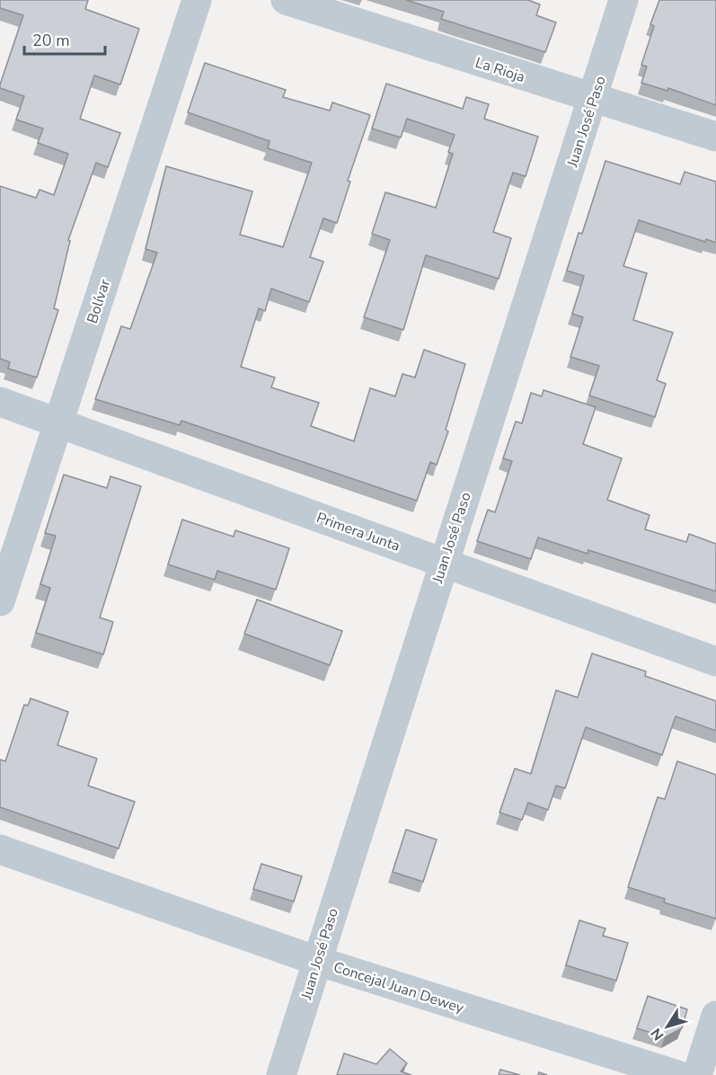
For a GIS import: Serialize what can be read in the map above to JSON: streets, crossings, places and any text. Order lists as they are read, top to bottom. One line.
{"streets":{"street":["La Rioja","Juan José Paso","Bolívar","Primera Junta","Concejal Juan Dewey"]},"crossings":[["La Rioja","Juan José Paso"],["Juan José Paso","Primera Junta"],["Juan José Paso","Concejal Juan Dewey"],["Bolívar","Primera Junta"]],"scale_bar":"20 m","north":"bottom left"}
